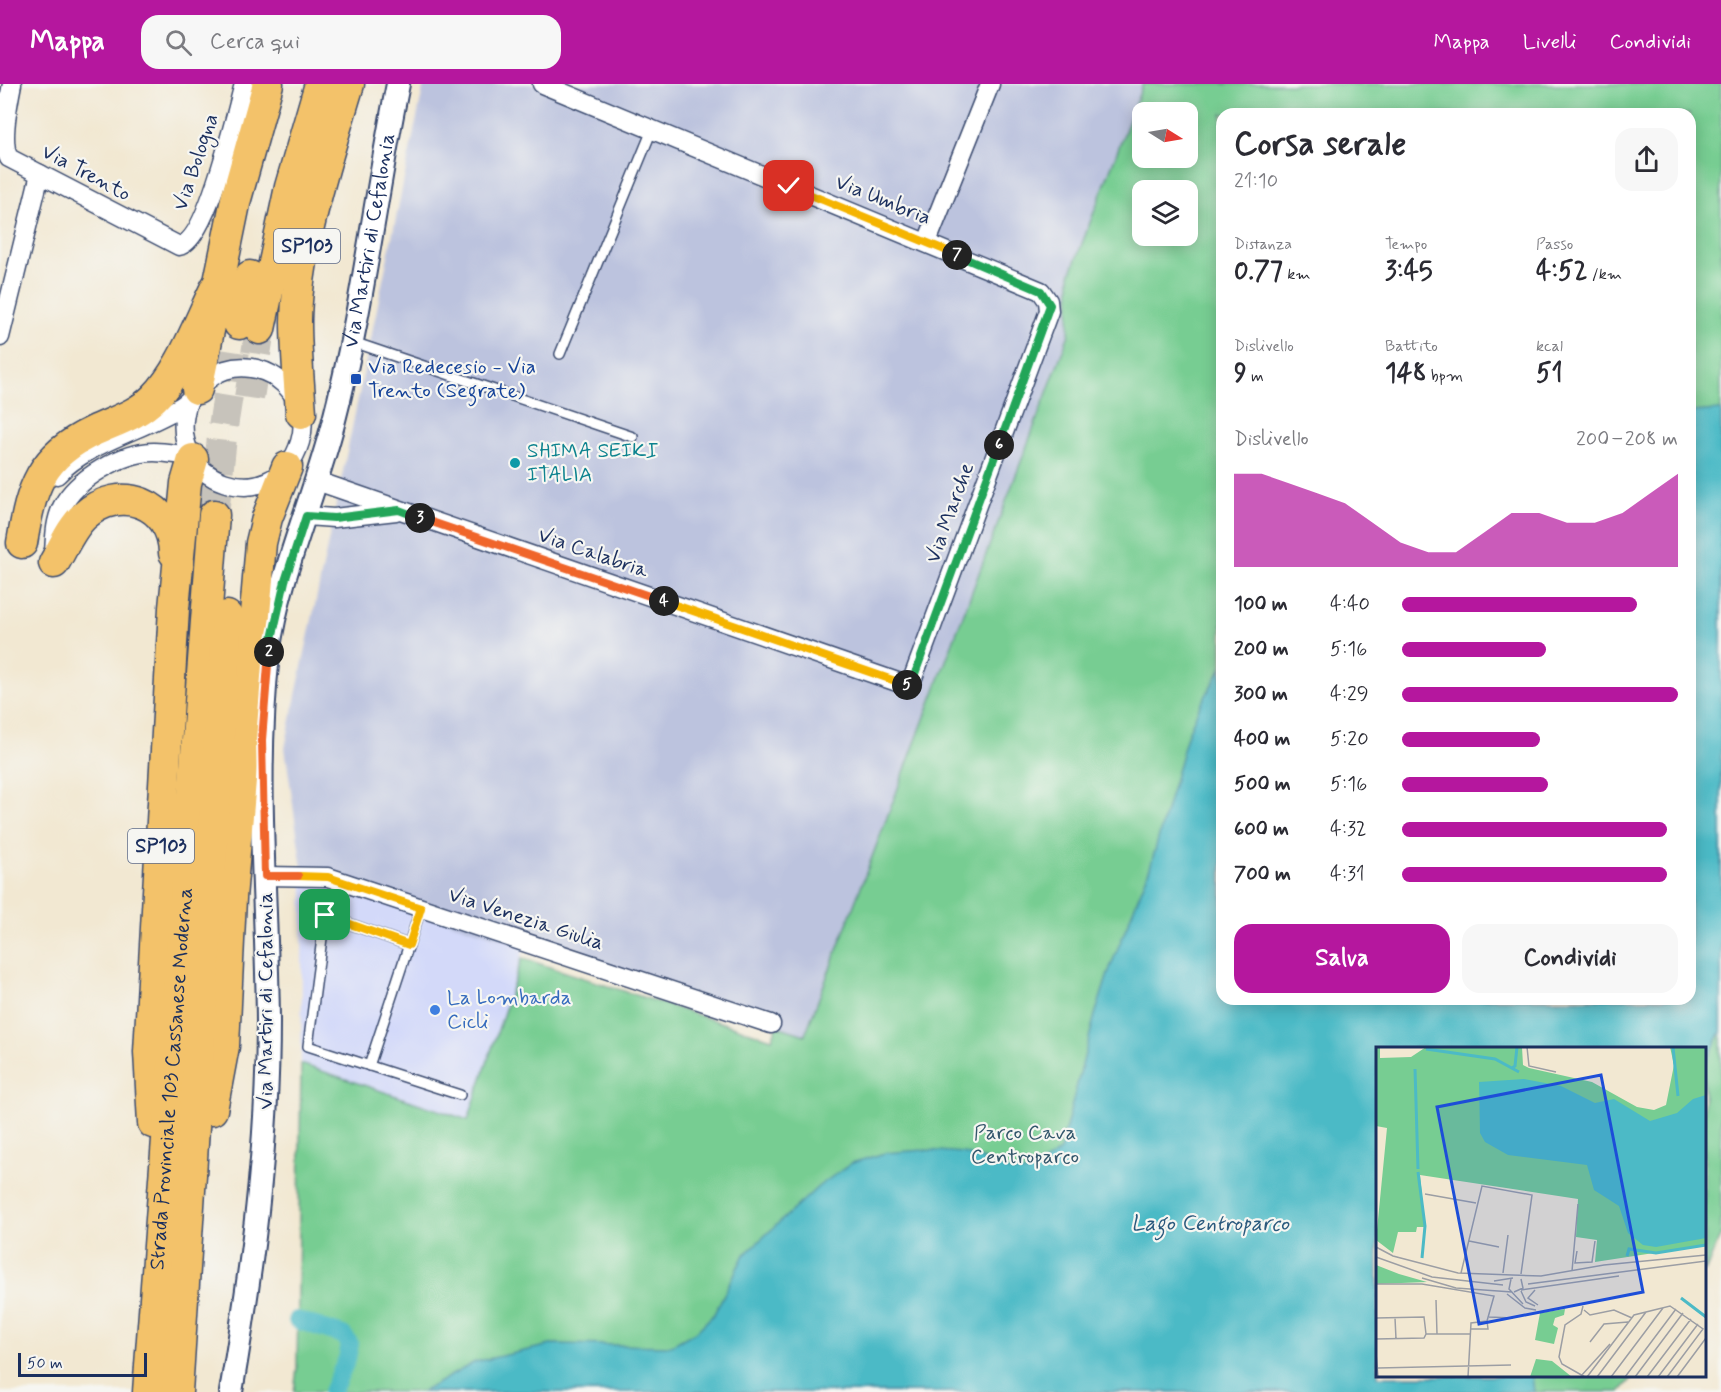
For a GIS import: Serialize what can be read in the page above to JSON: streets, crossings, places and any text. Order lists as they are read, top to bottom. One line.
{"streets":{"highway":["SP103","Strada Provinciale 103 Cassanese Moderna"],"street":["Via Bologna","Via Trento","Via Umbria","Via Martiri di Cefalonia","Via Marche","Via Calabria","Via Venezia Giulia"]},"crossings":[["Via Bologna","Via Trento"],["Via Umbria","Via Marche"],["Via Martiri di Cefalonia","Via Calabria"],["Via Martiri di Cefalonia","Via Venezia Giulia"],["SP103","Strada Provinciale 103 Cassanese Moderna"],["Via Marche","Via Calabria"]],"water":["Lago Centroparco"],"parks":["Parco Cava Centroparco"],"places":{"transit":["Via Redecesio - Via Trento (Segrate)"],"other":["SHIMA SEIKI ITALIA","La Lombarda Cicli"]},"scale_bar":"50 m","north":"right","page":{"header":"Mappa","search":"Cerca qui","nav":["Mappa","Livelli","Condividi"],"heading":["Corsa serale","21:10"],"stats":[["Distanza","0.77 km"],["Tempo","3:45"],["Passo","4:52 /km"],["Dislivello","9 m"],["Battito","148 bpm"],["kcal","51"]],"pins":["7","6","3","4","2","5"],"chart":["Dislivello","200–208 m"],"list":[{"name":"100 m","note":"4:40"},{"name":"200 m","note":"5:16"},{"name":"300 m","note":"4:29"},{"name":"400 m","note":"5:20"},{"name":"500 m","note":"5:16"},{"name":"600 m","note":"4:32"},{"name":"700 m","note":"4:31"}],"buttons":["Salva","Condividi"],"scale":"50 m"}}
